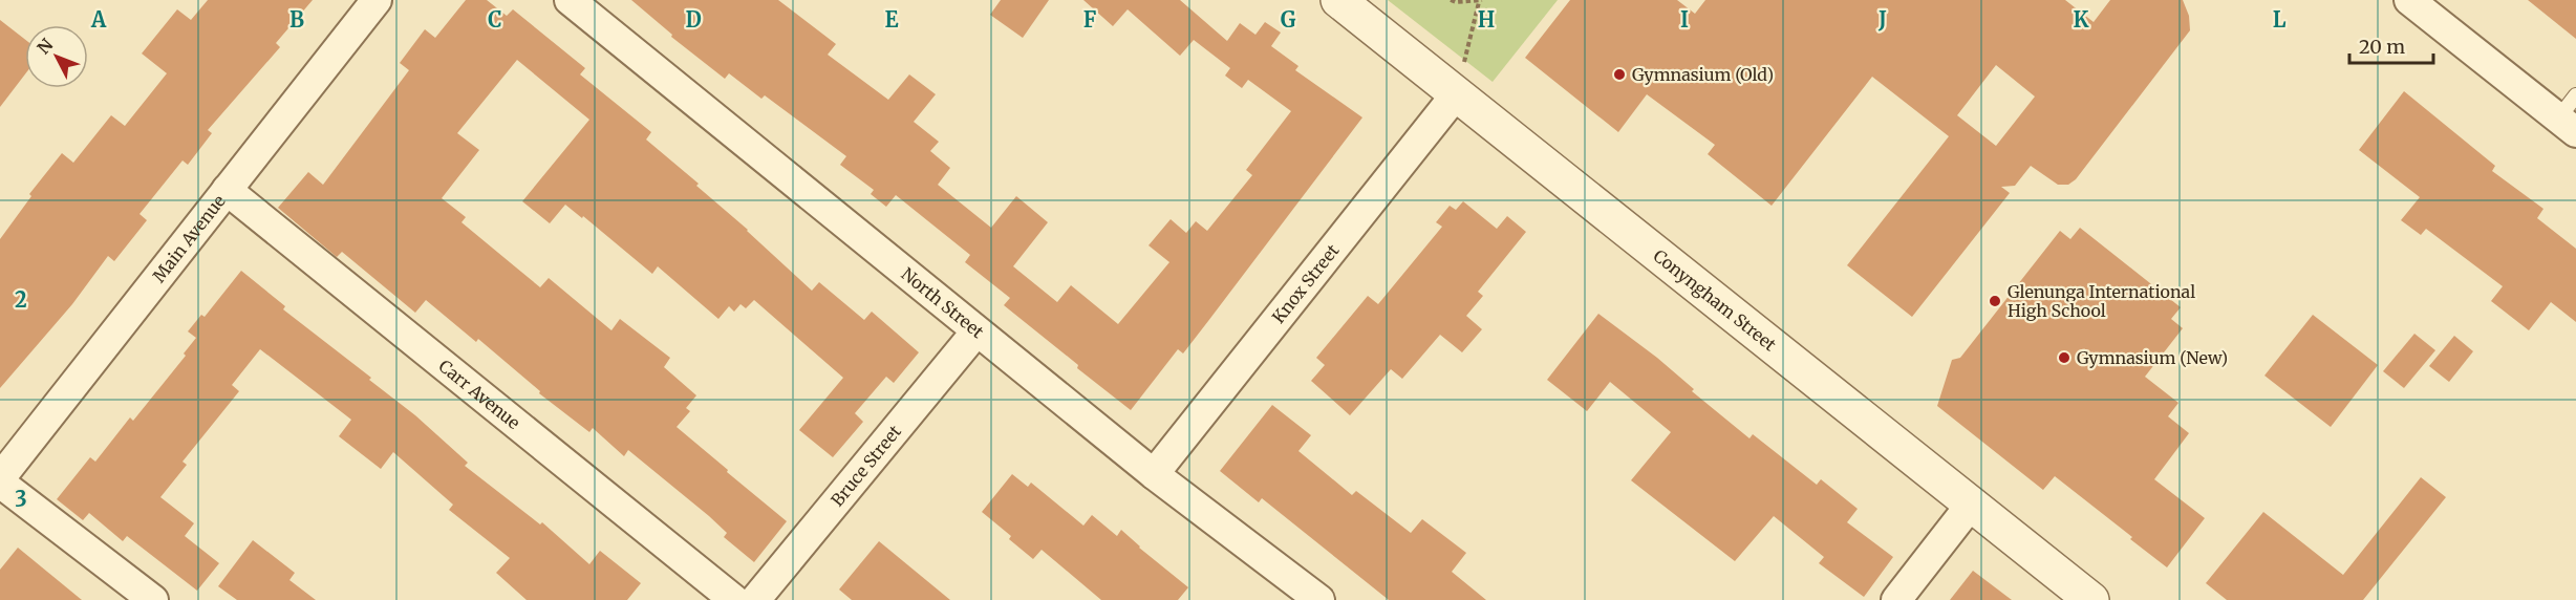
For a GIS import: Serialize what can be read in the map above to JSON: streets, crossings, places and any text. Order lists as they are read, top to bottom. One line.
{"streets":{"street":["Main Avenue","Knox Street","Conyngham Street","North Street","Carr Avenue","Bruce Street"]},"crossings":[["Main Avenue","Carr Avenue"],["Knox Street","Conyngham Street"],["Knox Street","North Street"],["North Street","Bruce Street"]],"places":["Gymnasium (Old)","Glenunga International High School","Gymnasium (New)"],"scale_bar":"20 m","north":"top left","grid":{"columns":["A","B","C","D","E","F","G","H","I","J","K","L"],"rows":["2","3"]}}
